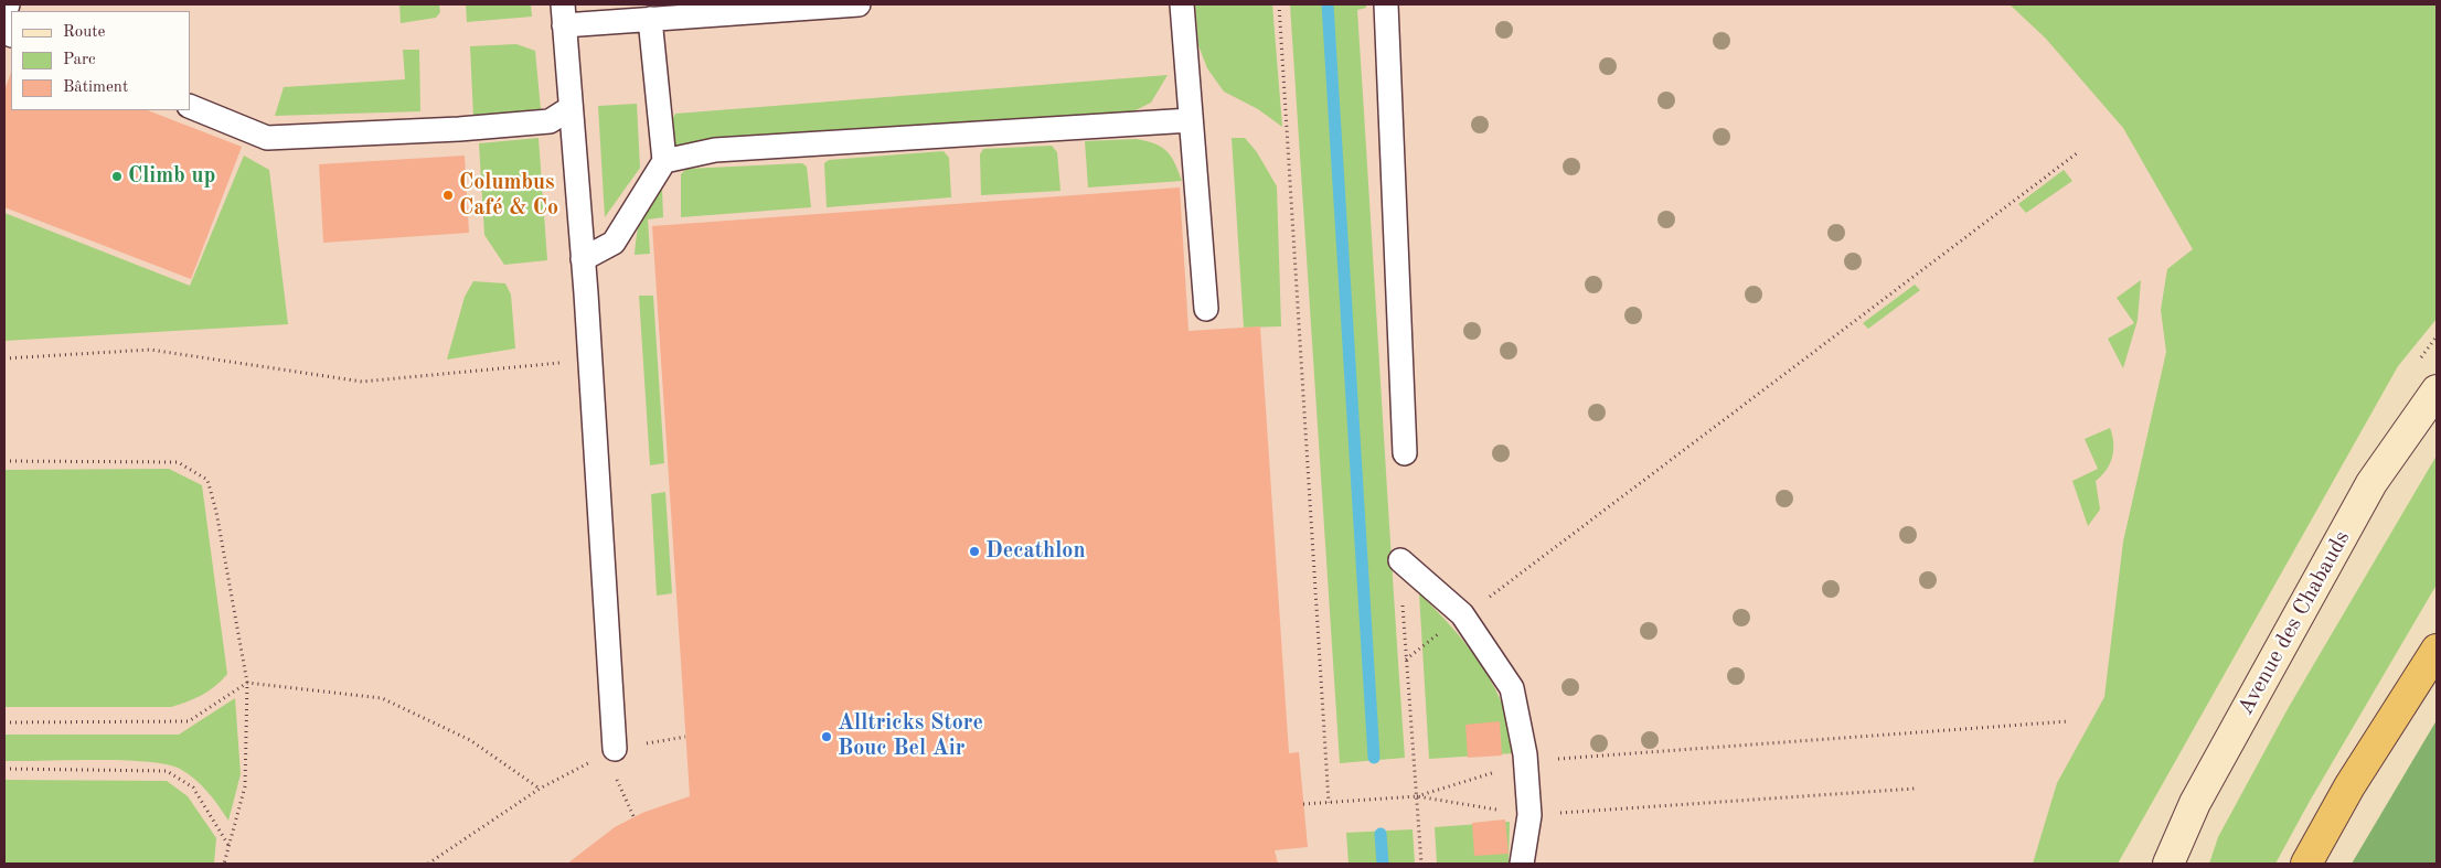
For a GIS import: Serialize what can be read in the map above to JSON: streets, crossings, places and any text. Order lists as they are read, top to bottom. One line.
{"streets":{"main road":["Avenue des Chabauds"]},"places":["Climb up","Columbus Café & Co","Decathlon","Alltricks Store Bouc Bel Air"],"legend":["Route","Parc","Bâtiment"]}
